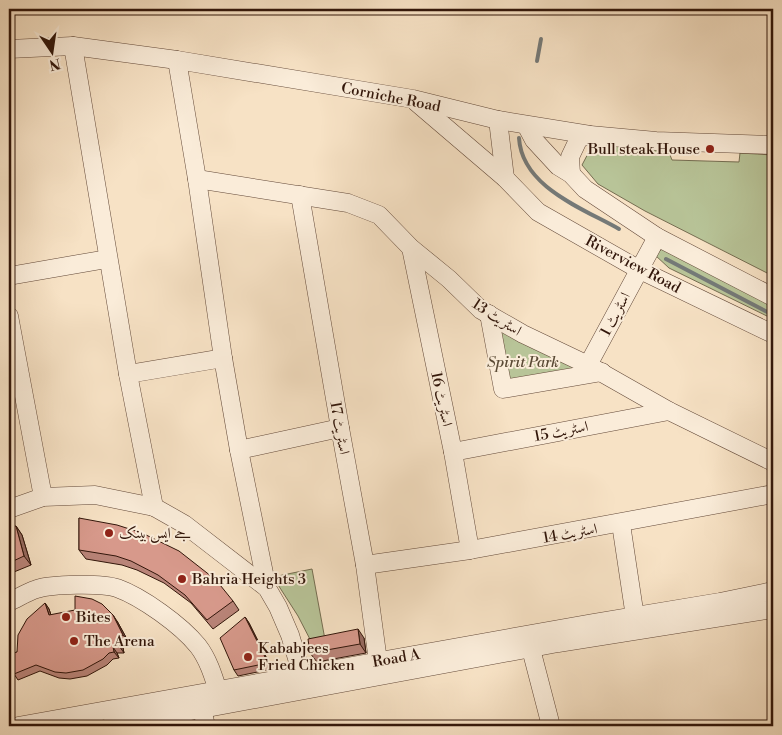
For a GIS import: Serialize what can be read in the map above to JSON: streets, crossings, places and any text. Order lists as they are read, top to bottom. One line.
{"streets":{"street":["Corniche Road","Riverview Road","اسٹریٹ 1","اسٹریٹ 13","اسٹریٹ 16","اسٹریٹ 17","اسٹریٹ 15","اسٹریٹ 14","Road A"]},"crossings":[["Corniche Road","Riverview Road"],["Riverview Road","اسٹریٹ 1"],["اسٹریٹ 1","اسٹریٹ 13"],["اسٹریٹ 13","اسٹریٹ 16"],["اسٹریٹ 13","اسٹریٹ 17"],["اسٹریٹ 13","اسٹریٹ 15"],["اسٹریٹ 16","اسٹریٹ 15"],["اسٹریٹ 16","اسٹریٹ 14"],["اسٹریٹ 17","اسٹریٹ 14"],["اسٹریٹ 17","Road A"]],"parks":["Spirit Park"],"places":["Bull steak House","جے ایس بینک","Bahria Heights 3","Bites","The Arena","Kababjees Fried Chicken"],"north":"bottom"}
